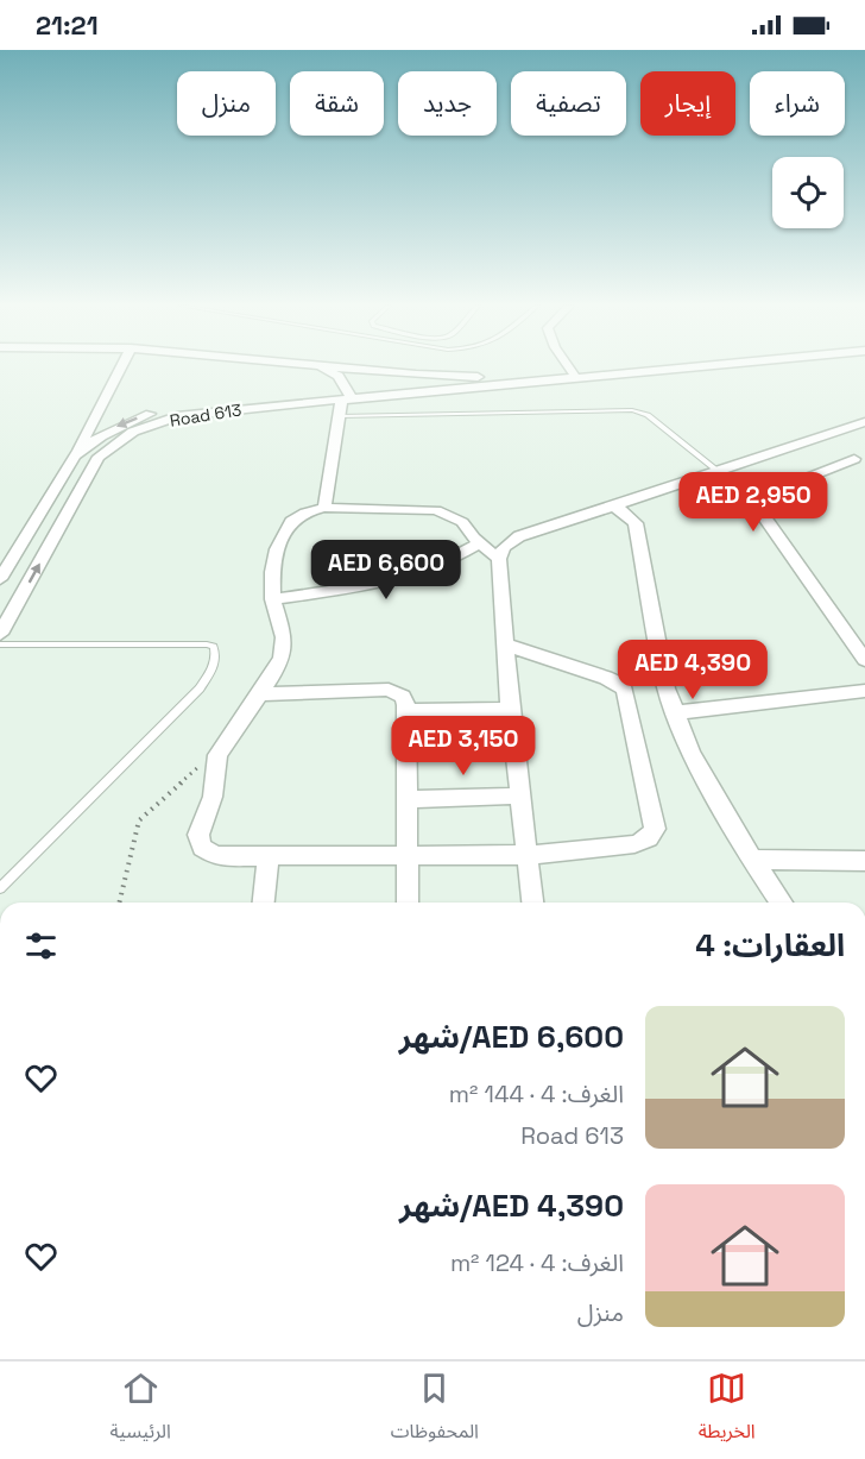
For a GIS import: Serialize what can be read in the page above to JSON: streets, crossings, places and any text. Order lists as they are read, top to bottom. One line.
{"streets":{"street":["Road 613"]},"page":{"status":"21:21","chip":["شراء","إيجار","تصفية","جديد","شقة","منزل"],"price":["AED 2,950","AED 6,600","AED 4,390","AED 3,150"],"heading":"العقارات: 4","list":[{"name":"AED 6,600/شهر","note":"الغرف: 4 · 144 m² · Road 613"},{"name":"AED 4,390/شهر","note":"الغرف: 4 · 124 m² · منزل"}],"tabs":["الخريطة","المحفوظات","الرئيسية"]}}
